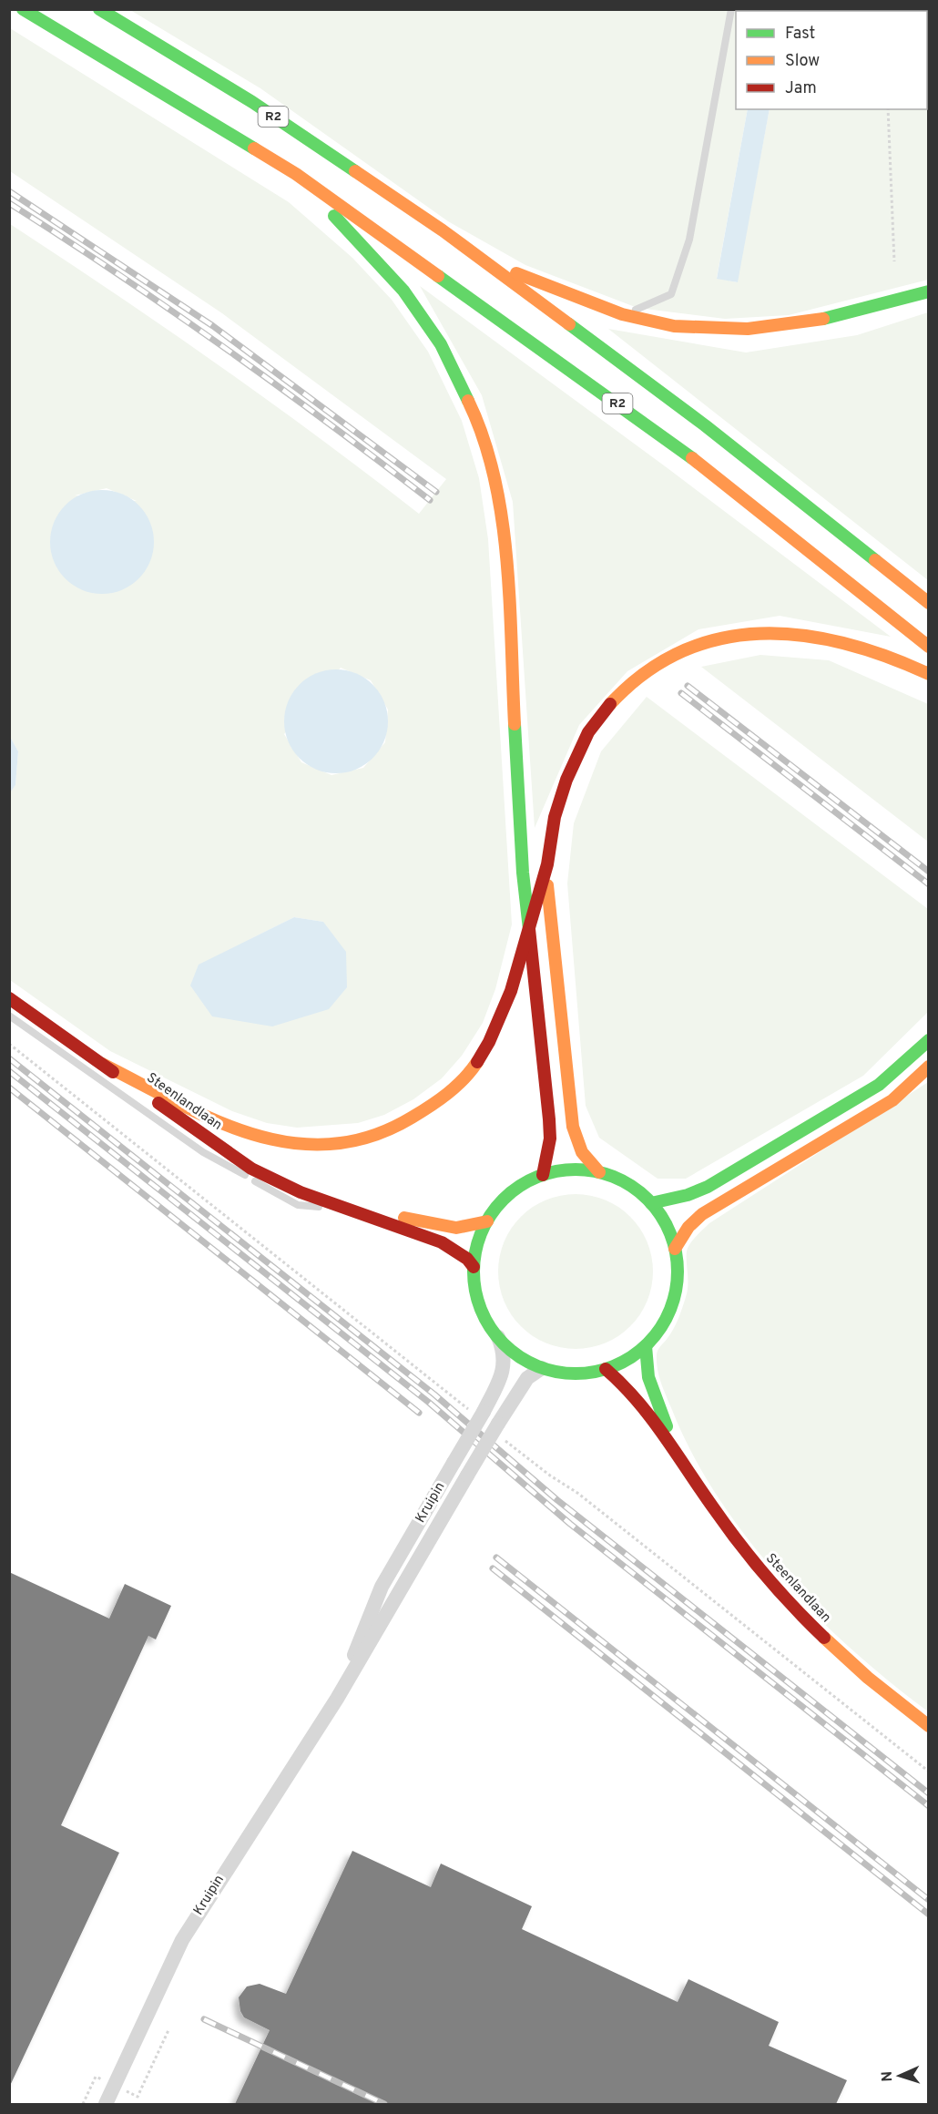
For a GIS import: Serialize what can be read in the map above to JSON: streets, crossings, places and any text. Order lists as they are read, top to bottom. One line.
{"streets":{"main road":["R2","Steenlandlaan"],"street":["Kruipin"]},"legend":["Fast","Slow","Jam"],"north":"left"}
